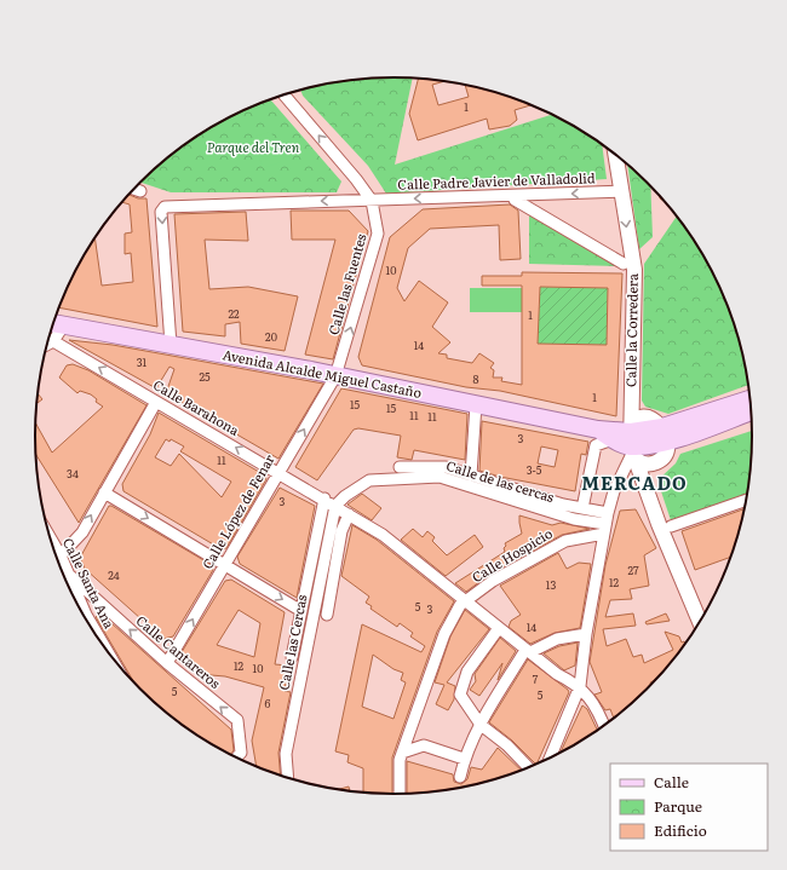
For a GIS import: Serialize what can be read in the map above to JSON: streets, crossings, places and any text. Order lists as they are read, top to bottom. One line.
{"streets":{"main road":["Calle la Corredera","Avenida Alcalde Miguel Castaño"],"street":["Calle Padre Javier de Valladolid","Calle las Fuentes","Calle Barahona","Calle de las cercas","Calle López de Fenar","Calle Hospicio","Calle Santa Ana","Calle las Cercas","Calle Cantareros"]},"crossings":[["Calle Padre Javier de Valladolid","Calle las Fuentes"],["Calle Padre Javier de Valladolid","Calle la Corredera"],["Calle Padre Javier de Valladolid","Avenida Alcalde Miguel Castaño"],["Calle las Fuentes","Avenida Alcalde Miguel Castaño"],["Calle las Fuentes","Calle López de Fenar"],["Avenida Alcalde Miguel Castaño","Calle López de Fenar"],["Calle Barahona","Calle de las cercas"],["Calle Barahona","Calle López de Fenar"],["Calle Barahona","Calle Hospicio"],["Calle Barahona","Calle las Cercas"],["Calle de las cercas","Calle Hospicio"],["Calle de las cercas","Calle las Cercas"],["Calle López de Fenar","Calle Cantareros"],["Calle Santa Ana","Calle Cantareros"]],"one_way":["Calle las Fuentes","Calle la Corredera","Calle Barahona","Calle López de Fenar","Calle Cantareros"],"districts":["MERCADO"],"parks":["Parque del Tren"],"house_numbers":["1","10","22","1","20","14","31","25","8","1","15","15","11","11","3","11","3-5","34","3","27","24","12","13","5","3","14","12","10","7","5","5","6"],"legend":["Calle","Parque","Edificio"]}
